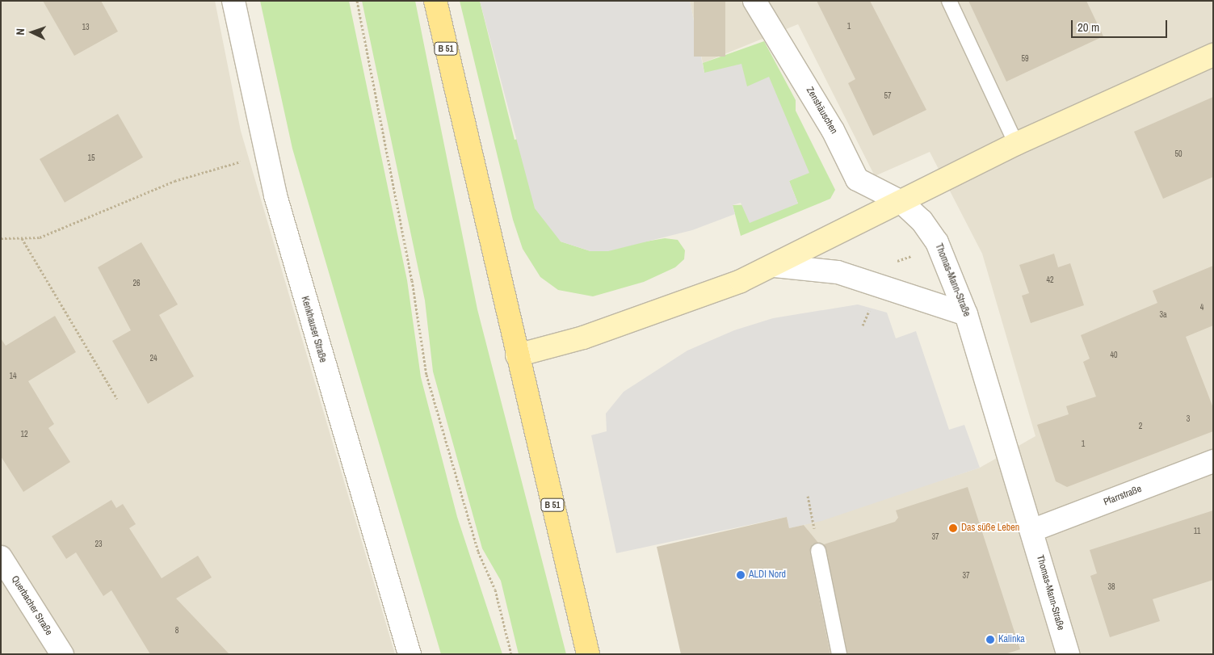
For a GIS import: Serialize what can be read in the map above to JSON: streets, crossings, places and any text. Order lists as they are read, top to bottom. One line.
{"streets":{"main road":["B 51"],"street":["Zenshäuschen","Thomas-Mann-Straße","Kenkhauser Straße","Pfarrstraße","Querbacher Straße"]},"crossings":[["Zenshäuschen","Thomas-Mann-Straße"],["Thomas-Mann-Straße","Pfarrstraße"]],"places":["Das süße Leben","ALDI Nord","Kalinka"],"house_numbers":["1","13","59","57","50","15","42","26","4","3a","40","24","14","3","2","12","1","11","37","23","37","38","8"],"scale_bar":"20 m","north":"left"}
